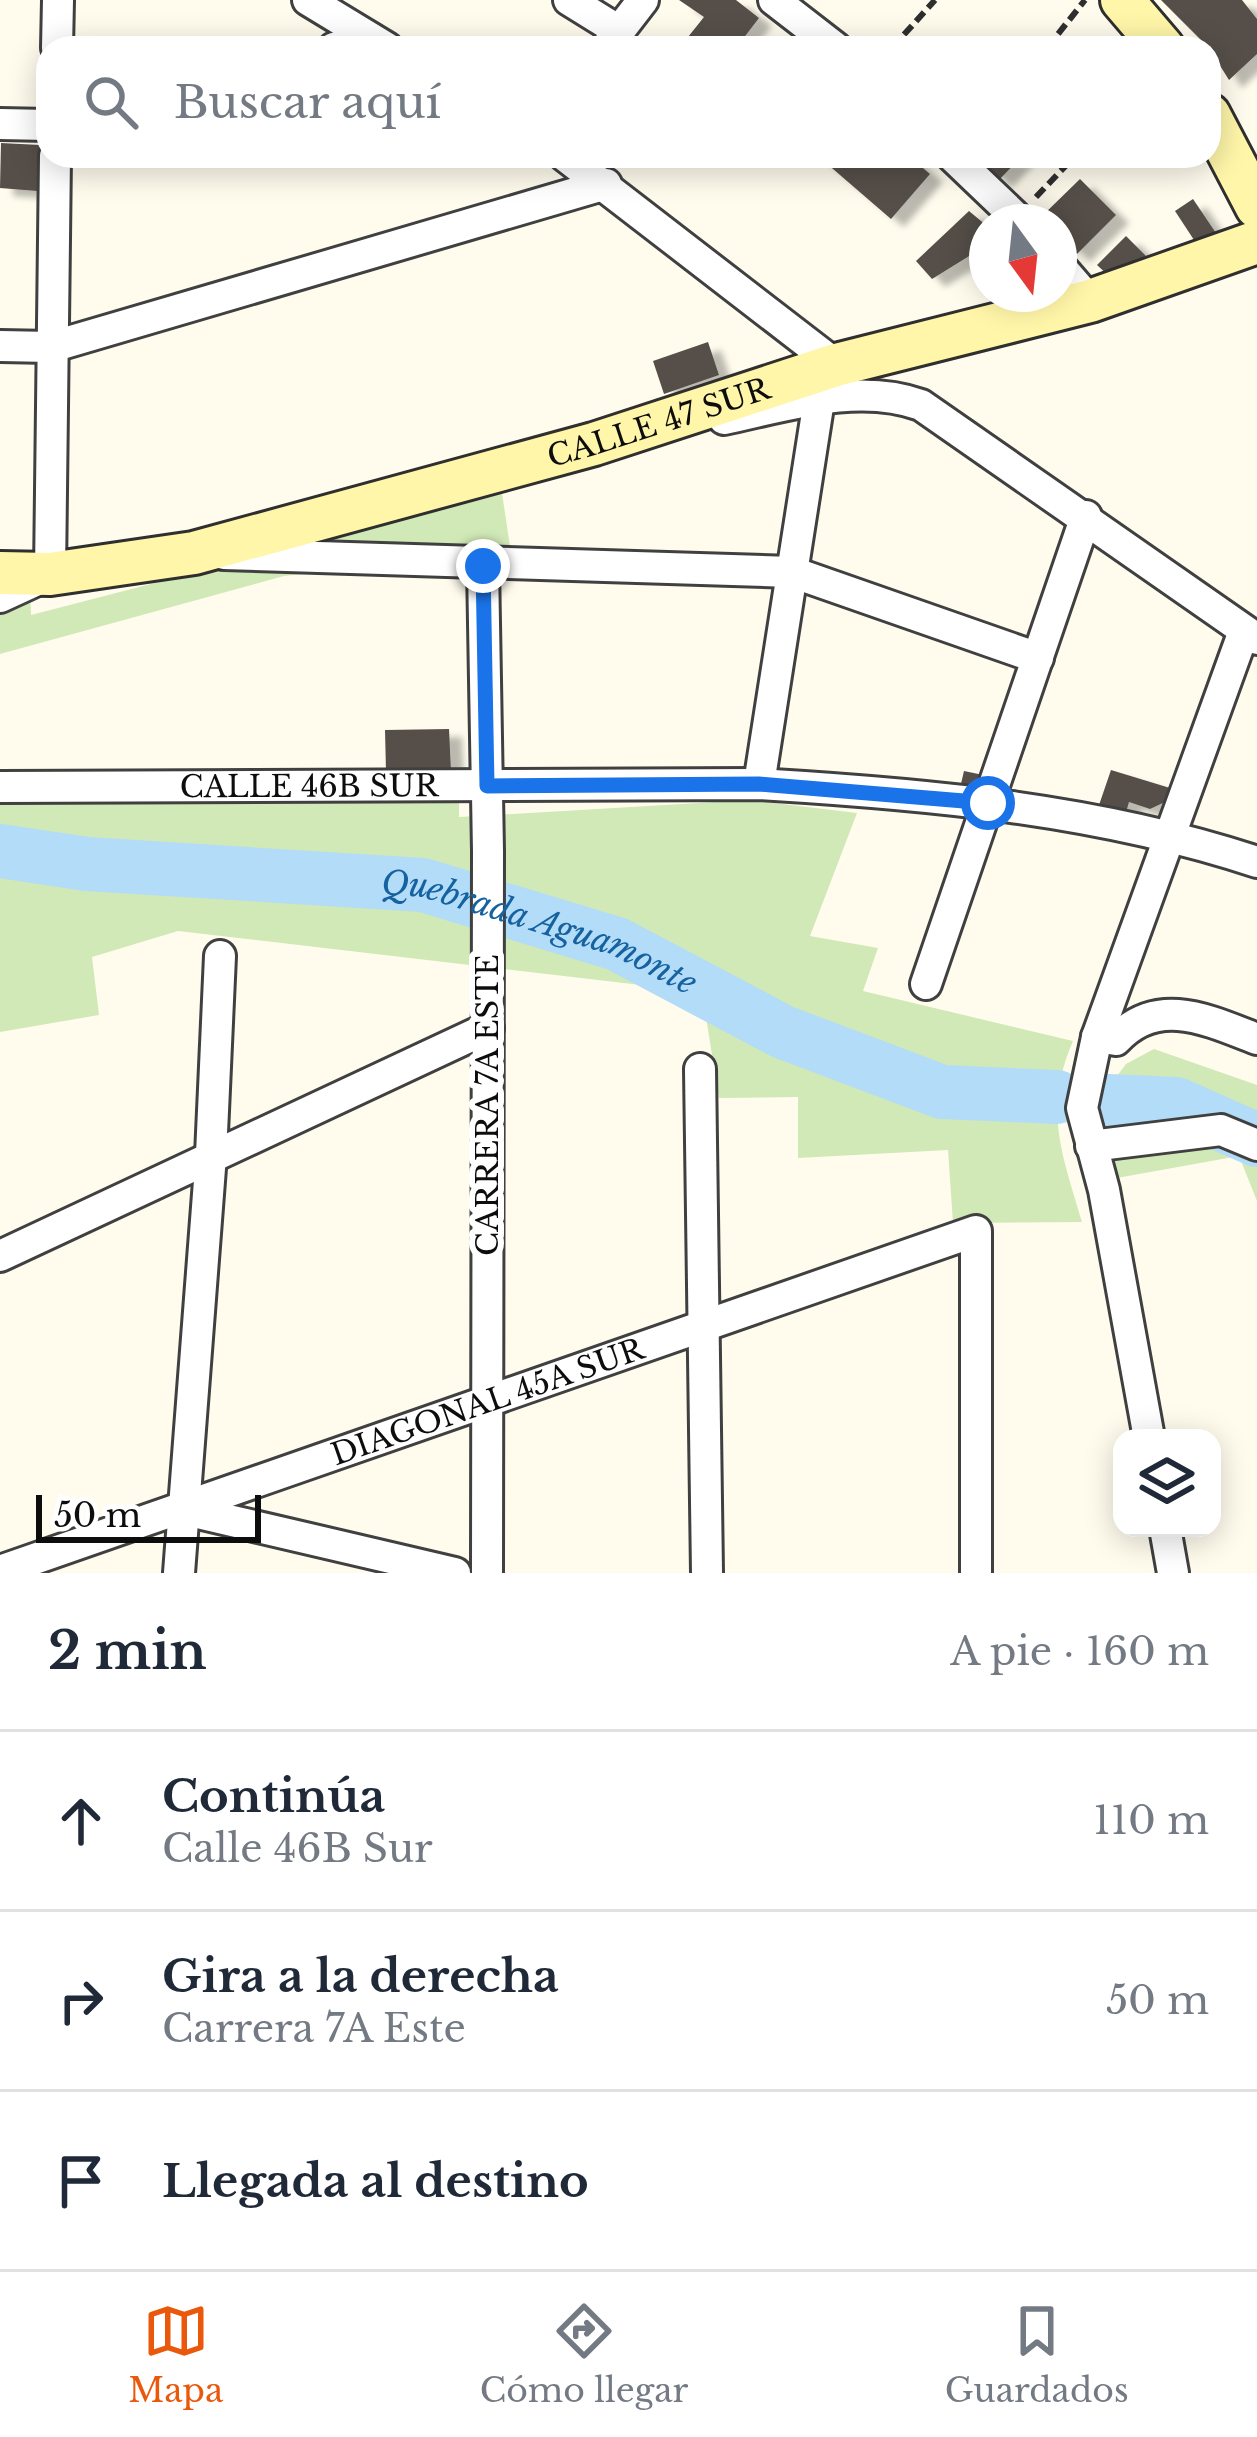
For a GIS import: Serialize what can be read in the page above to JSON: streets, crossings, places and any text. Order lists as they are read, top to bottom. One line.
{"streets":{"street":["CALLE 47 SUR","CALLE 46B SUR","CARRERA 7A ESTE","DIAGONAL 45A SUR"]},"crossings":[["CALLE 46B SUR","CARRERA 7A ESTE"],["CARRERA 7A ESTE","DIAGONAL 45A SUR"]],"water":["Quebrada Aguamonte"],"scale_bar":"50 m","north":"bottom","page":{"search":"Buscar aquí","scale":"50 m","heading":["2 min","A pie · 160 m"],"list":[["Continúa","Calle 46B Sur","110 m"],["Gira a la derecha","Carrera 7A Este","50 m"],"Llegada al destino"],"nav":["Mapa","Cómo llegar","Guardados"]}}
